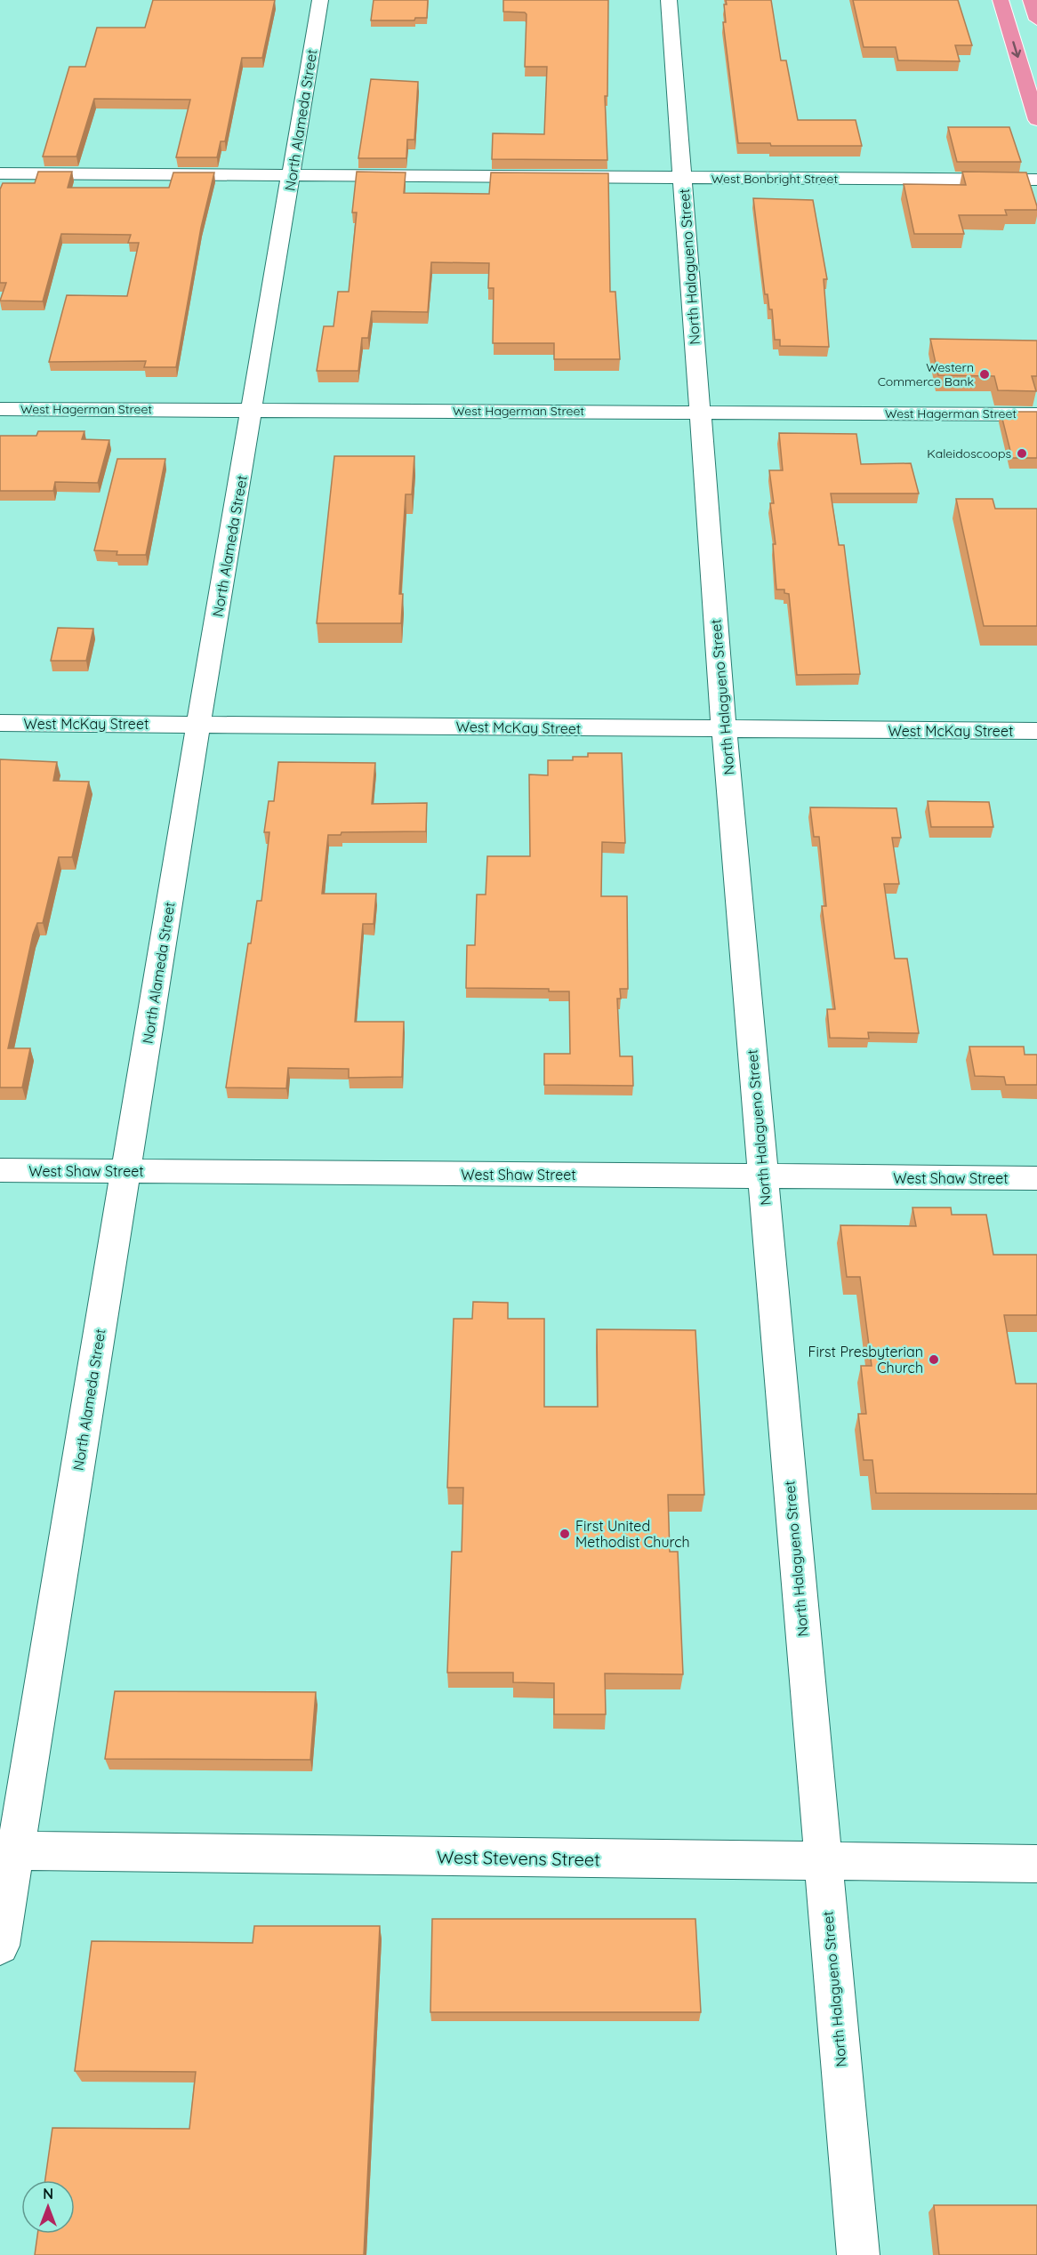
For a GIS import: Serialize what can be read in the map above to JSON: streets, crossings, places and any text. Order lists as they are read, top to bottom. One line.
{"streets":{"street":["North Alameda Street","West Bonbright Street","North Halagueno Street","West Hagerman Street","West McKay Street","West Shaw Street","West Stevens Street"]},"crossings":[["North Alameda Street","West Bonbright Street"],["North Alameda Street","West Hagerman Street"],["North Alameda Street","West McKay Street"],["North Alameda Street","West Shaw Street"],["North Alameda Street","West Stevens Street"],["West Bonbright Street","North Halagueno Street"],["North Halagueno Street","West Hagerman Street"],["North Halagueno Street","West McKay Street"],["North Halagueno Street","West Shaw Street"],["North Halagueno Street","West Stevens Street"]],"places":["Western Commerce Bank","Kaleidoscoops","First Presbyterian Church","First United Methodist Church"],"north":"top"}
